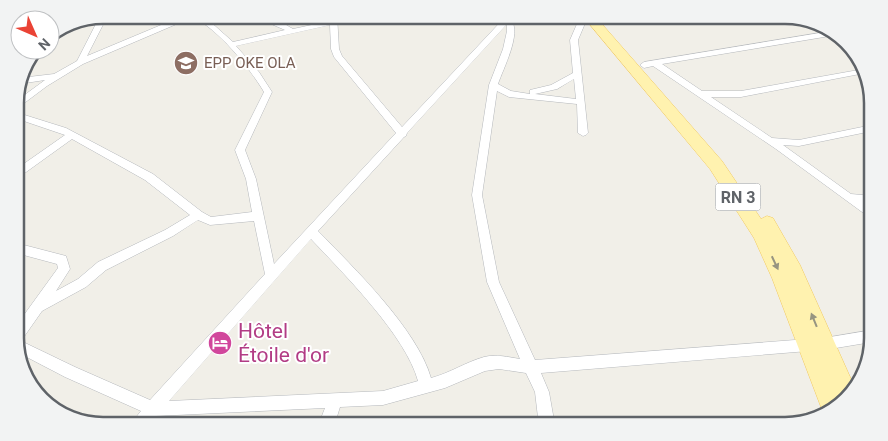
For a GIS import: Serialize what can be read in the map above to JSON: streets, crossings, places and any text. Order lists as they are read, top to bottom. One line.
{"streets":{"main road":["RN 3"]},"places":{"school or university":["EPP OKE OLA"],"hotel":["Hôtel Étoile d'or"]},"north":"bottom right"}
